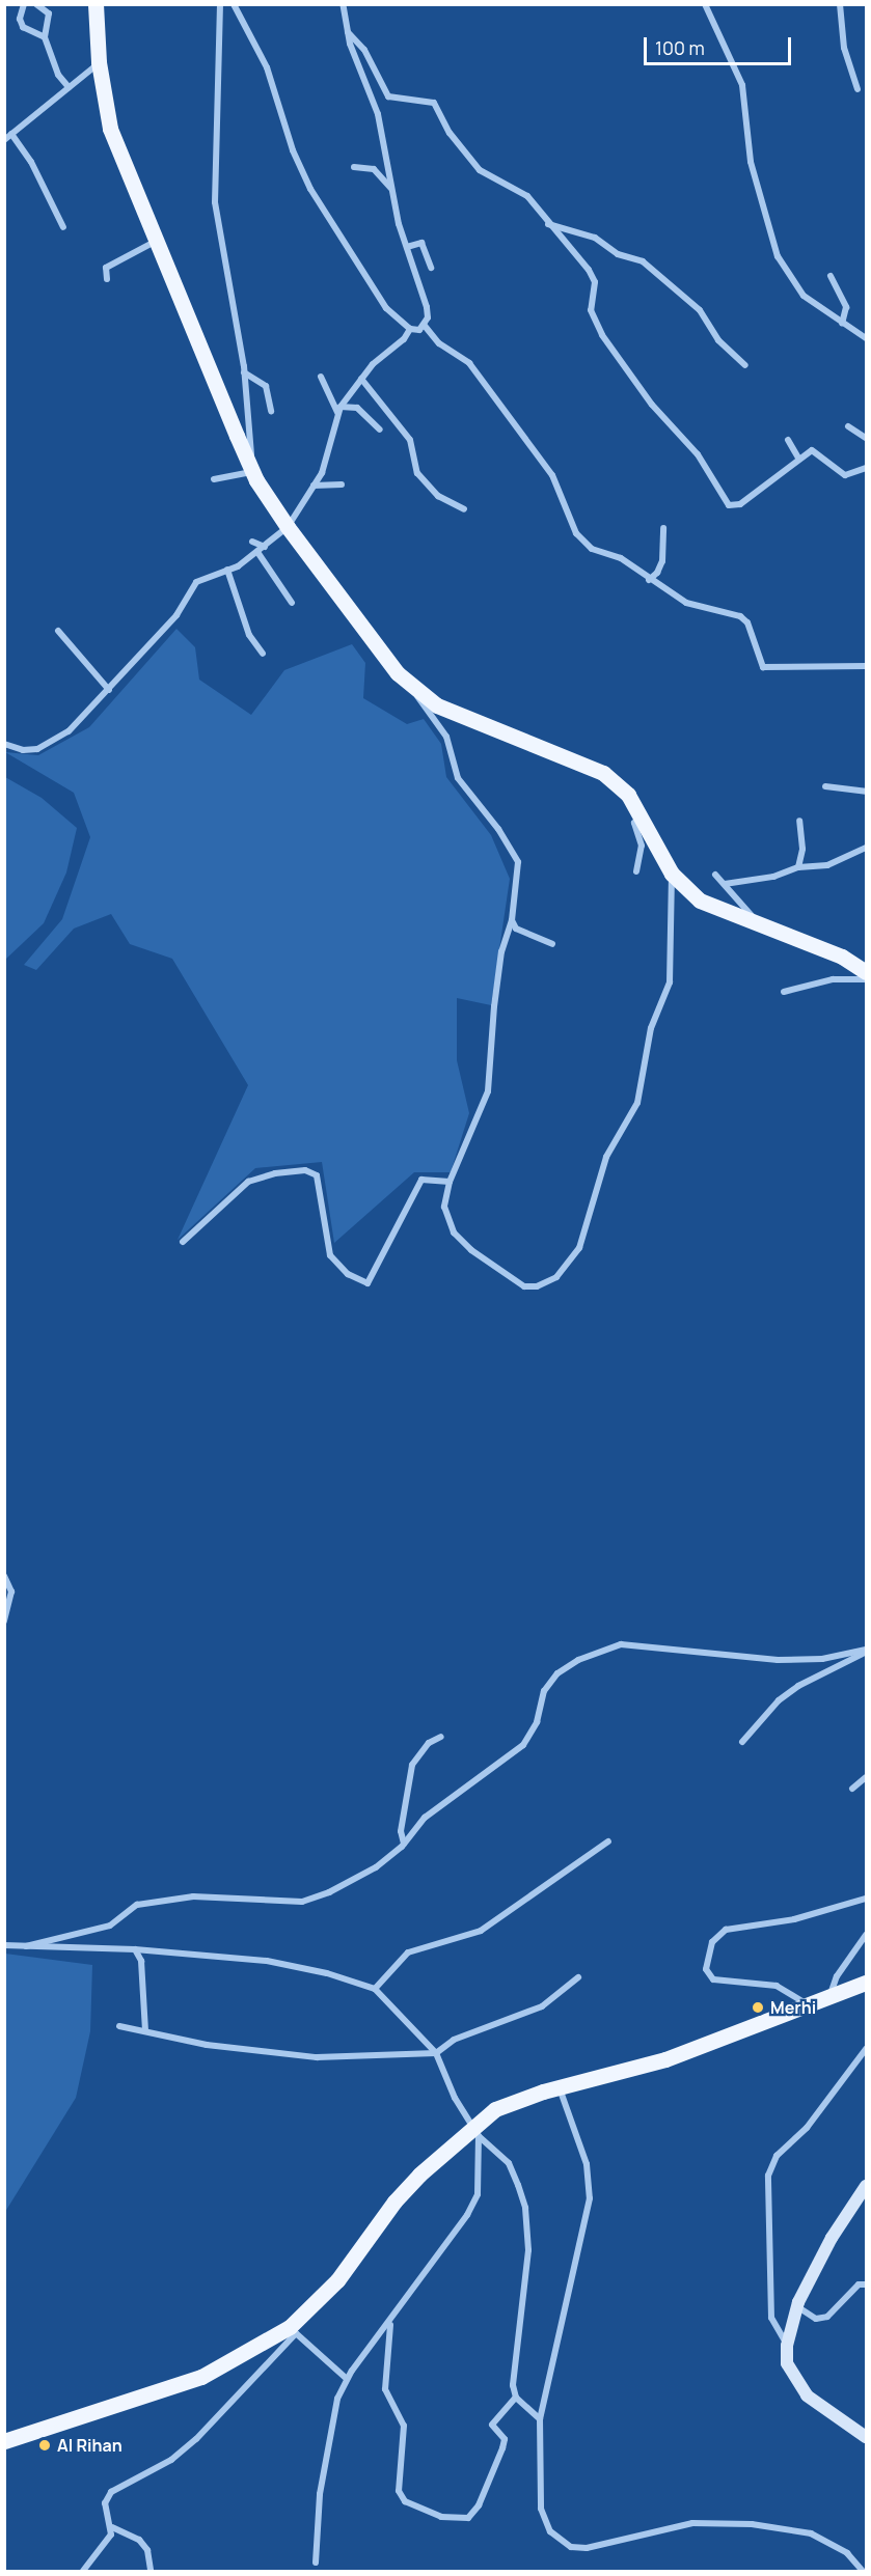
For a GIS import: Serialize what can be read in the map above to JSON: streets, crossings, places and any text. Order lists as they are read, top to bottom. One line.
{"places":["Merhi","Al Rihan"],"scale_bar":"100 m"}
